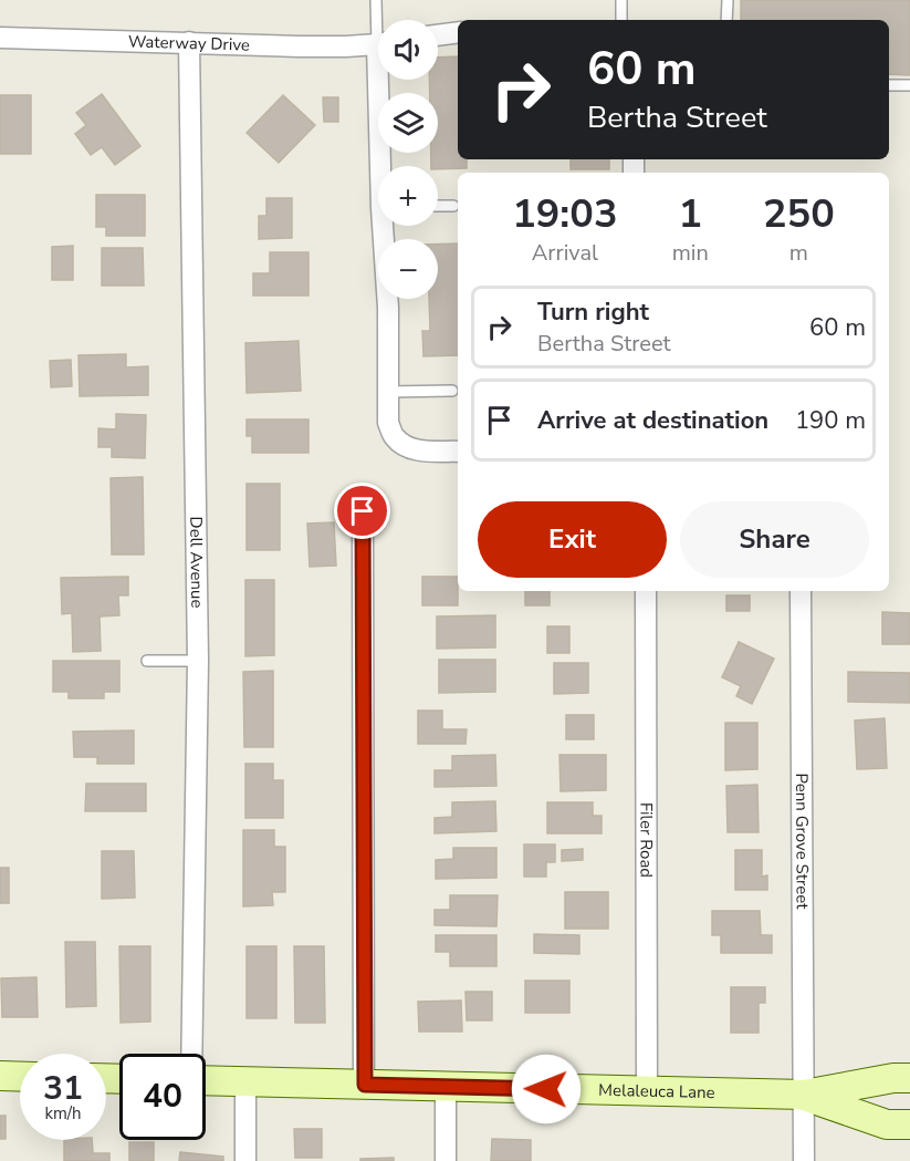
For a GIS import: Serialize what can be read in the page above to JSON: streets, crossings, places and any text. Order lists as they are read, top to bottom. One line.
{"streets":{"street":["Waterway Drive","Dell Avenue","Filer Road","Penn Grove Street","Melaleuca Lane"]},"crossings":[["Waterway Drive","Dell Avenue"],["Filer Road","Melaleuca Lane"],["Penn Grove Street","Melaleuca Lane"]],"page":{"map_buttons":["+","−"],"turn":["60 m","Bertha Street"],"eta":["19:03","Arrival","1","min","250","m"],"list":[{"name":"Turn right","note":"Bertha Street","value":"60 m"},{"name":"Arrive at destination","value":"190 m"}],"buttons":["Exit","Share"],"speed":"31 km/h","limit":"40"}}
